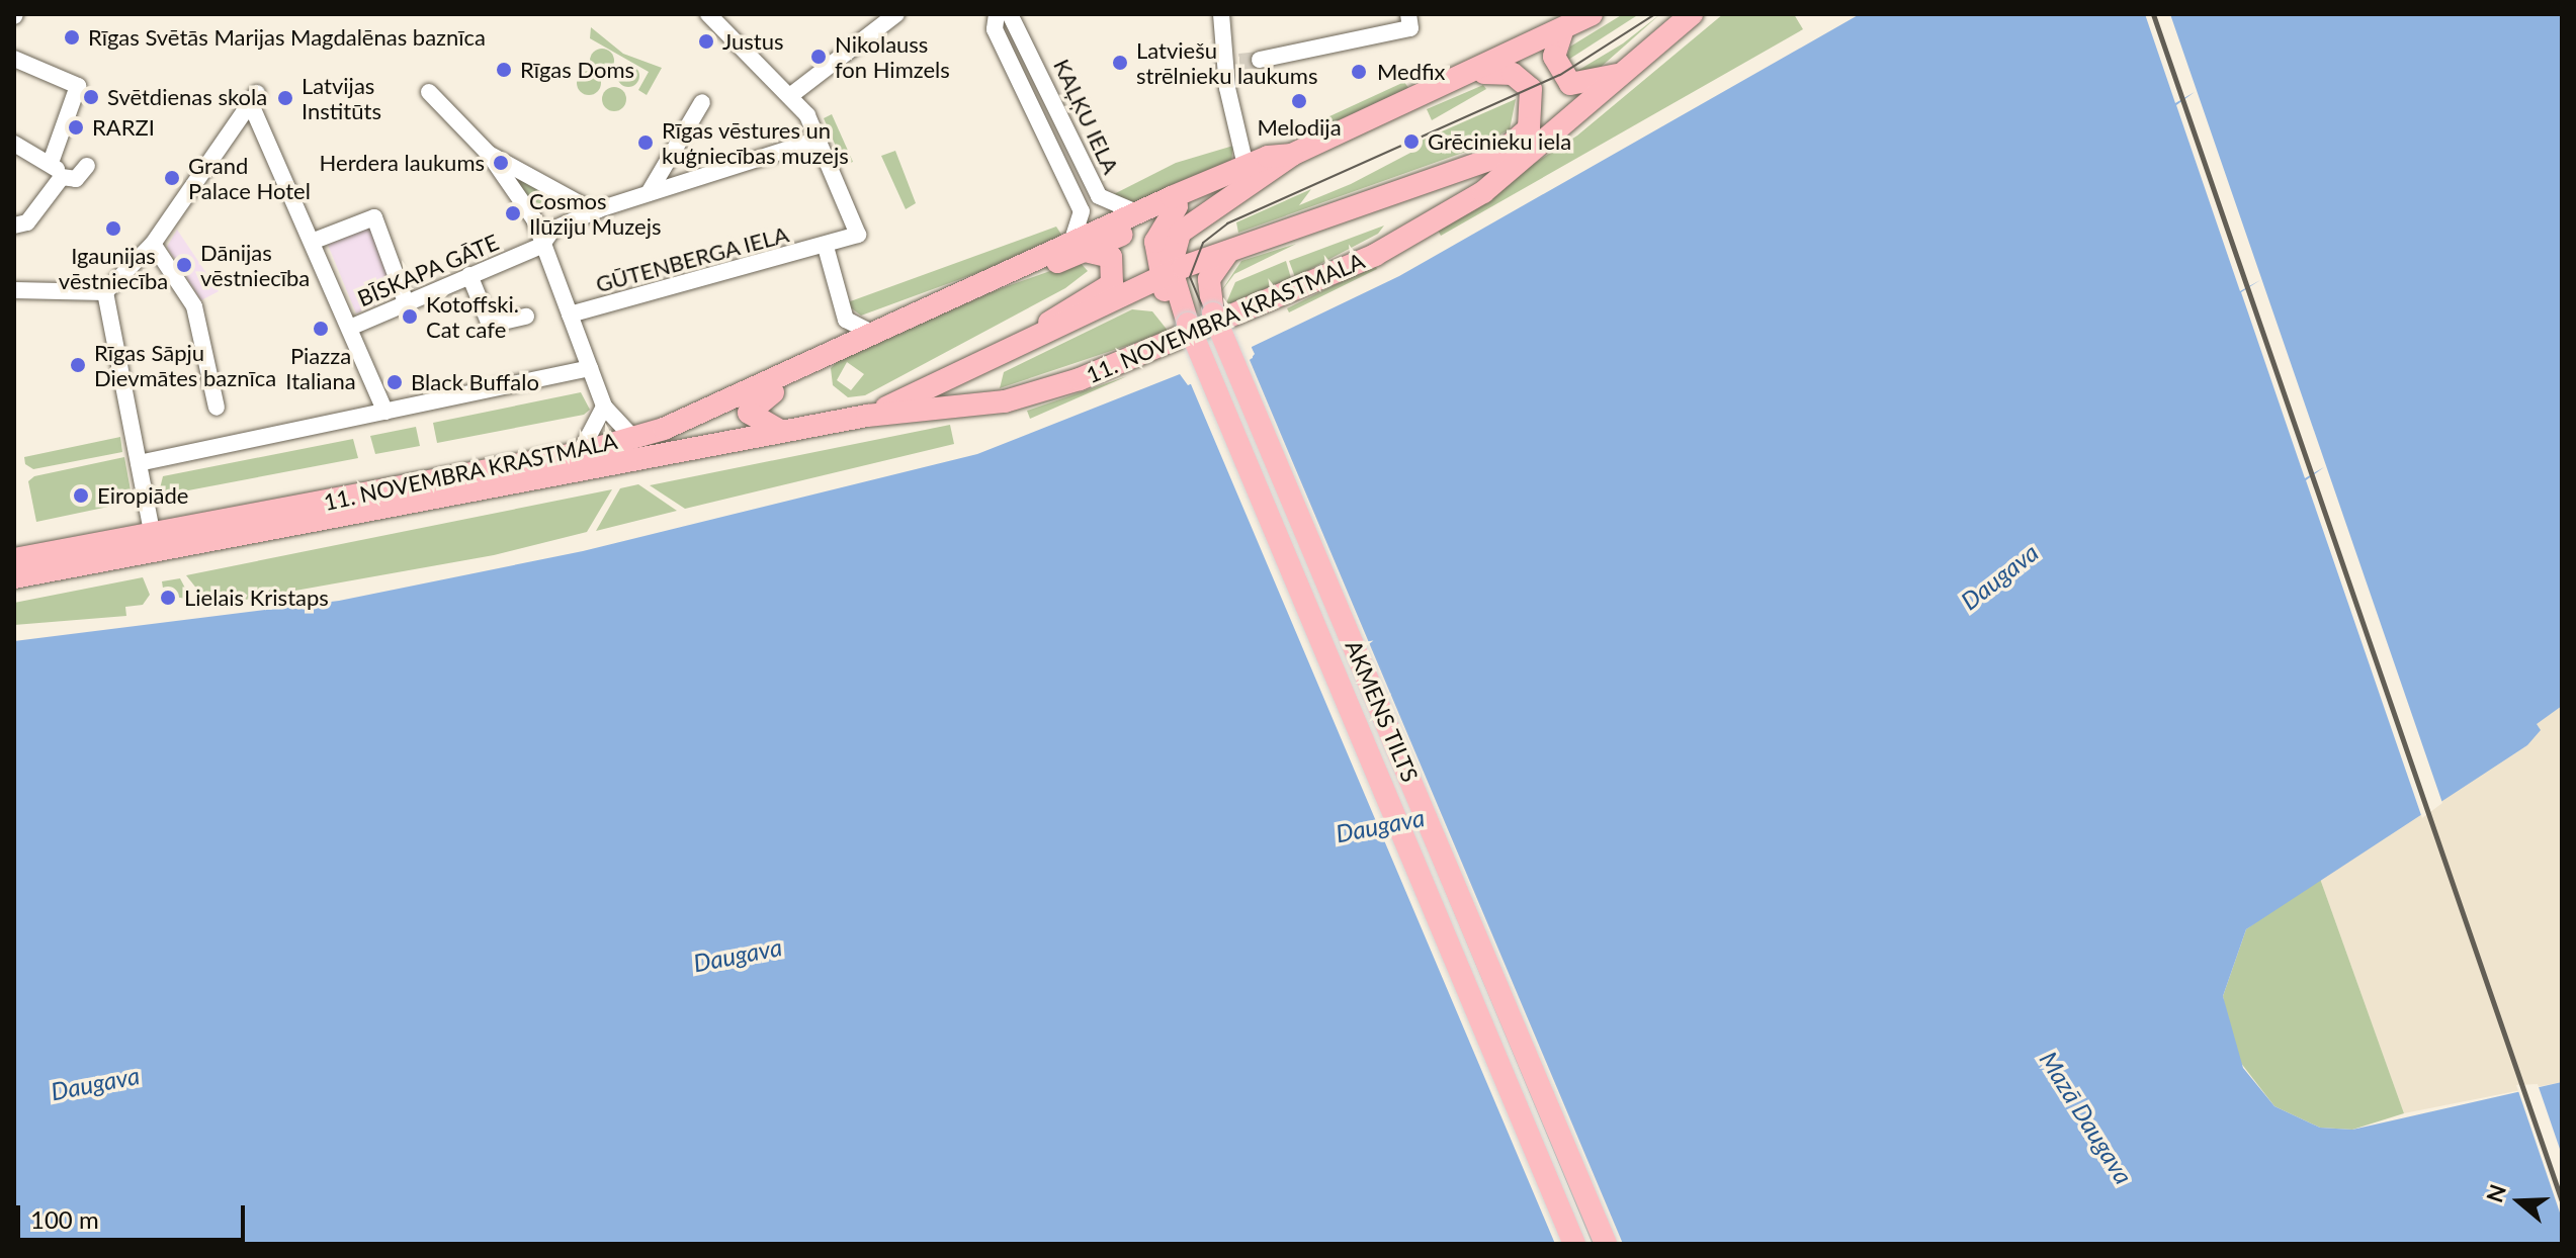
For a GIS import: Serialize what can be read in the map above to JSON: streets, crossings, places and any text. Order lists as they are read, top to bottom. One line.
{"streets":{"main road":["11. NOVEMBRA KRASTMALA","AKMENS TILTS"],"street":["KAĻĶU IELA","GŪTENBERGA IELA","BĪSKAPA GĀTE"]},"crossings":[["KAĻĶU IELA","11. NOVEMBRA KRASTMALA"],["GŪTENBERGA IELA","BĪSKAPA GĀTE"],["11. NOVEMBRA KRASTMALA","AKMENS TILTS"]],"water":["Daugava","Mazā Daugava"],"places":["Rīgas Svētās Marijas Magdalēnas baznīca","Justus","Nikolauss fon Himzels","Latviešu strēlnieku laukums","Rīgas Doms","Medfix","Svētdienas skola","Latvijas Institūts","Melodija","RARZI","Grēcinieku iela","Rīgas vēstures un kuģniecības muzejs","Herdera laukums","Grand Palace Hotel","Cosmos Ilūziju Muzejs","Igaunijas vēstniecība","Dānijas vēstniecība","Kotoffski. Cat cafe","Piazza Italiana","Rīgas Sāpju Dievmātes baznīca","Black Buffalo","Eiropiāde","Lielais Kristaps"],"scale_bar":"100 m","north":"left"}
